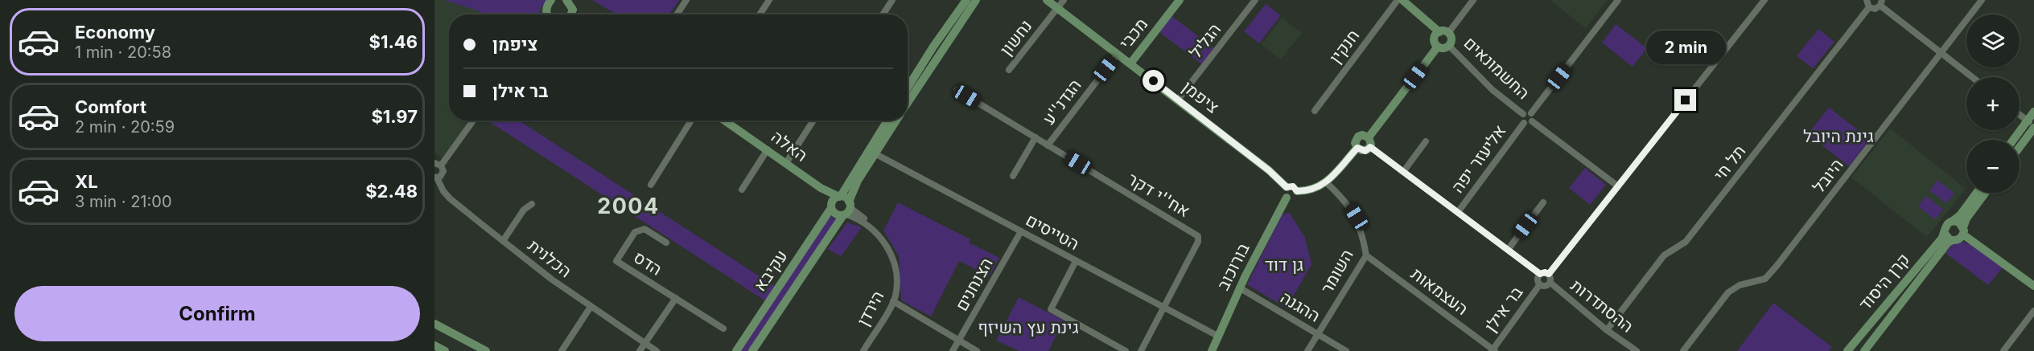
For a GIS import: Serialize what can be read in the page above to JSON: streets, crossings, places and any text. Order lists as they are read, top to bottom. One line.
{"streets":{"street":["מכבי","נחשון","הגליל","חנקין","החשמונאים","ציפמן","הגדנ''ע","האלה","אליעזר יפה","תל חי","היובל","אח''י דקר","הטייסים","הכלנית","הדס","בורוכוב","עקיבא","השומר","קרן היסוד","הצנחנים","העצמאות","ההסתדרות","ההגנה","הירדן","בר אילן"]},"crossings":[["מכבי","ציפמן"],["נחשון","ציפמן"],["הגליל","ציפמן"],["החשמונאים","אליעזר יפה"],["ציפמן","הגדנ''ע"],["ציפמן","בורוכוב"],["הגדנ''ע","אח''י דקר"],["האלה","עקיבא"],["האלה","הירדן"],["תל חי","ההסתדרות"],["אח''י דקר","הטייסים"],["הטייסים","בורוכוב"],["הטייסים","עקיבא"],["הטייסים","הצנחנים"],["בורוכוב","ההגנה"],["עקיבא","הירדן"],["השומר","העצמאות"],["השומר","ההגנה"],["העצמאות","בר אילן"],["ההסתדרות","בר אילן"]],"districts":["2004"],"parks":["גינת היובל","גן דוד","גינת עץ השיזף"],"page":{"list":[{"name":"Economy","note":"1 min · 20:58","value":"$1.46"},{"name":"Comfort","note":"2 min · 20:59","value":"$1.97"},{"name":"XL","note":"3 min · 21:00","value":"$2.48"}],"map_buttons":["+","−"],"banner":["ציפמן","בר אילן"],"bubble":"2 min","buttons":"Confirm"}}
